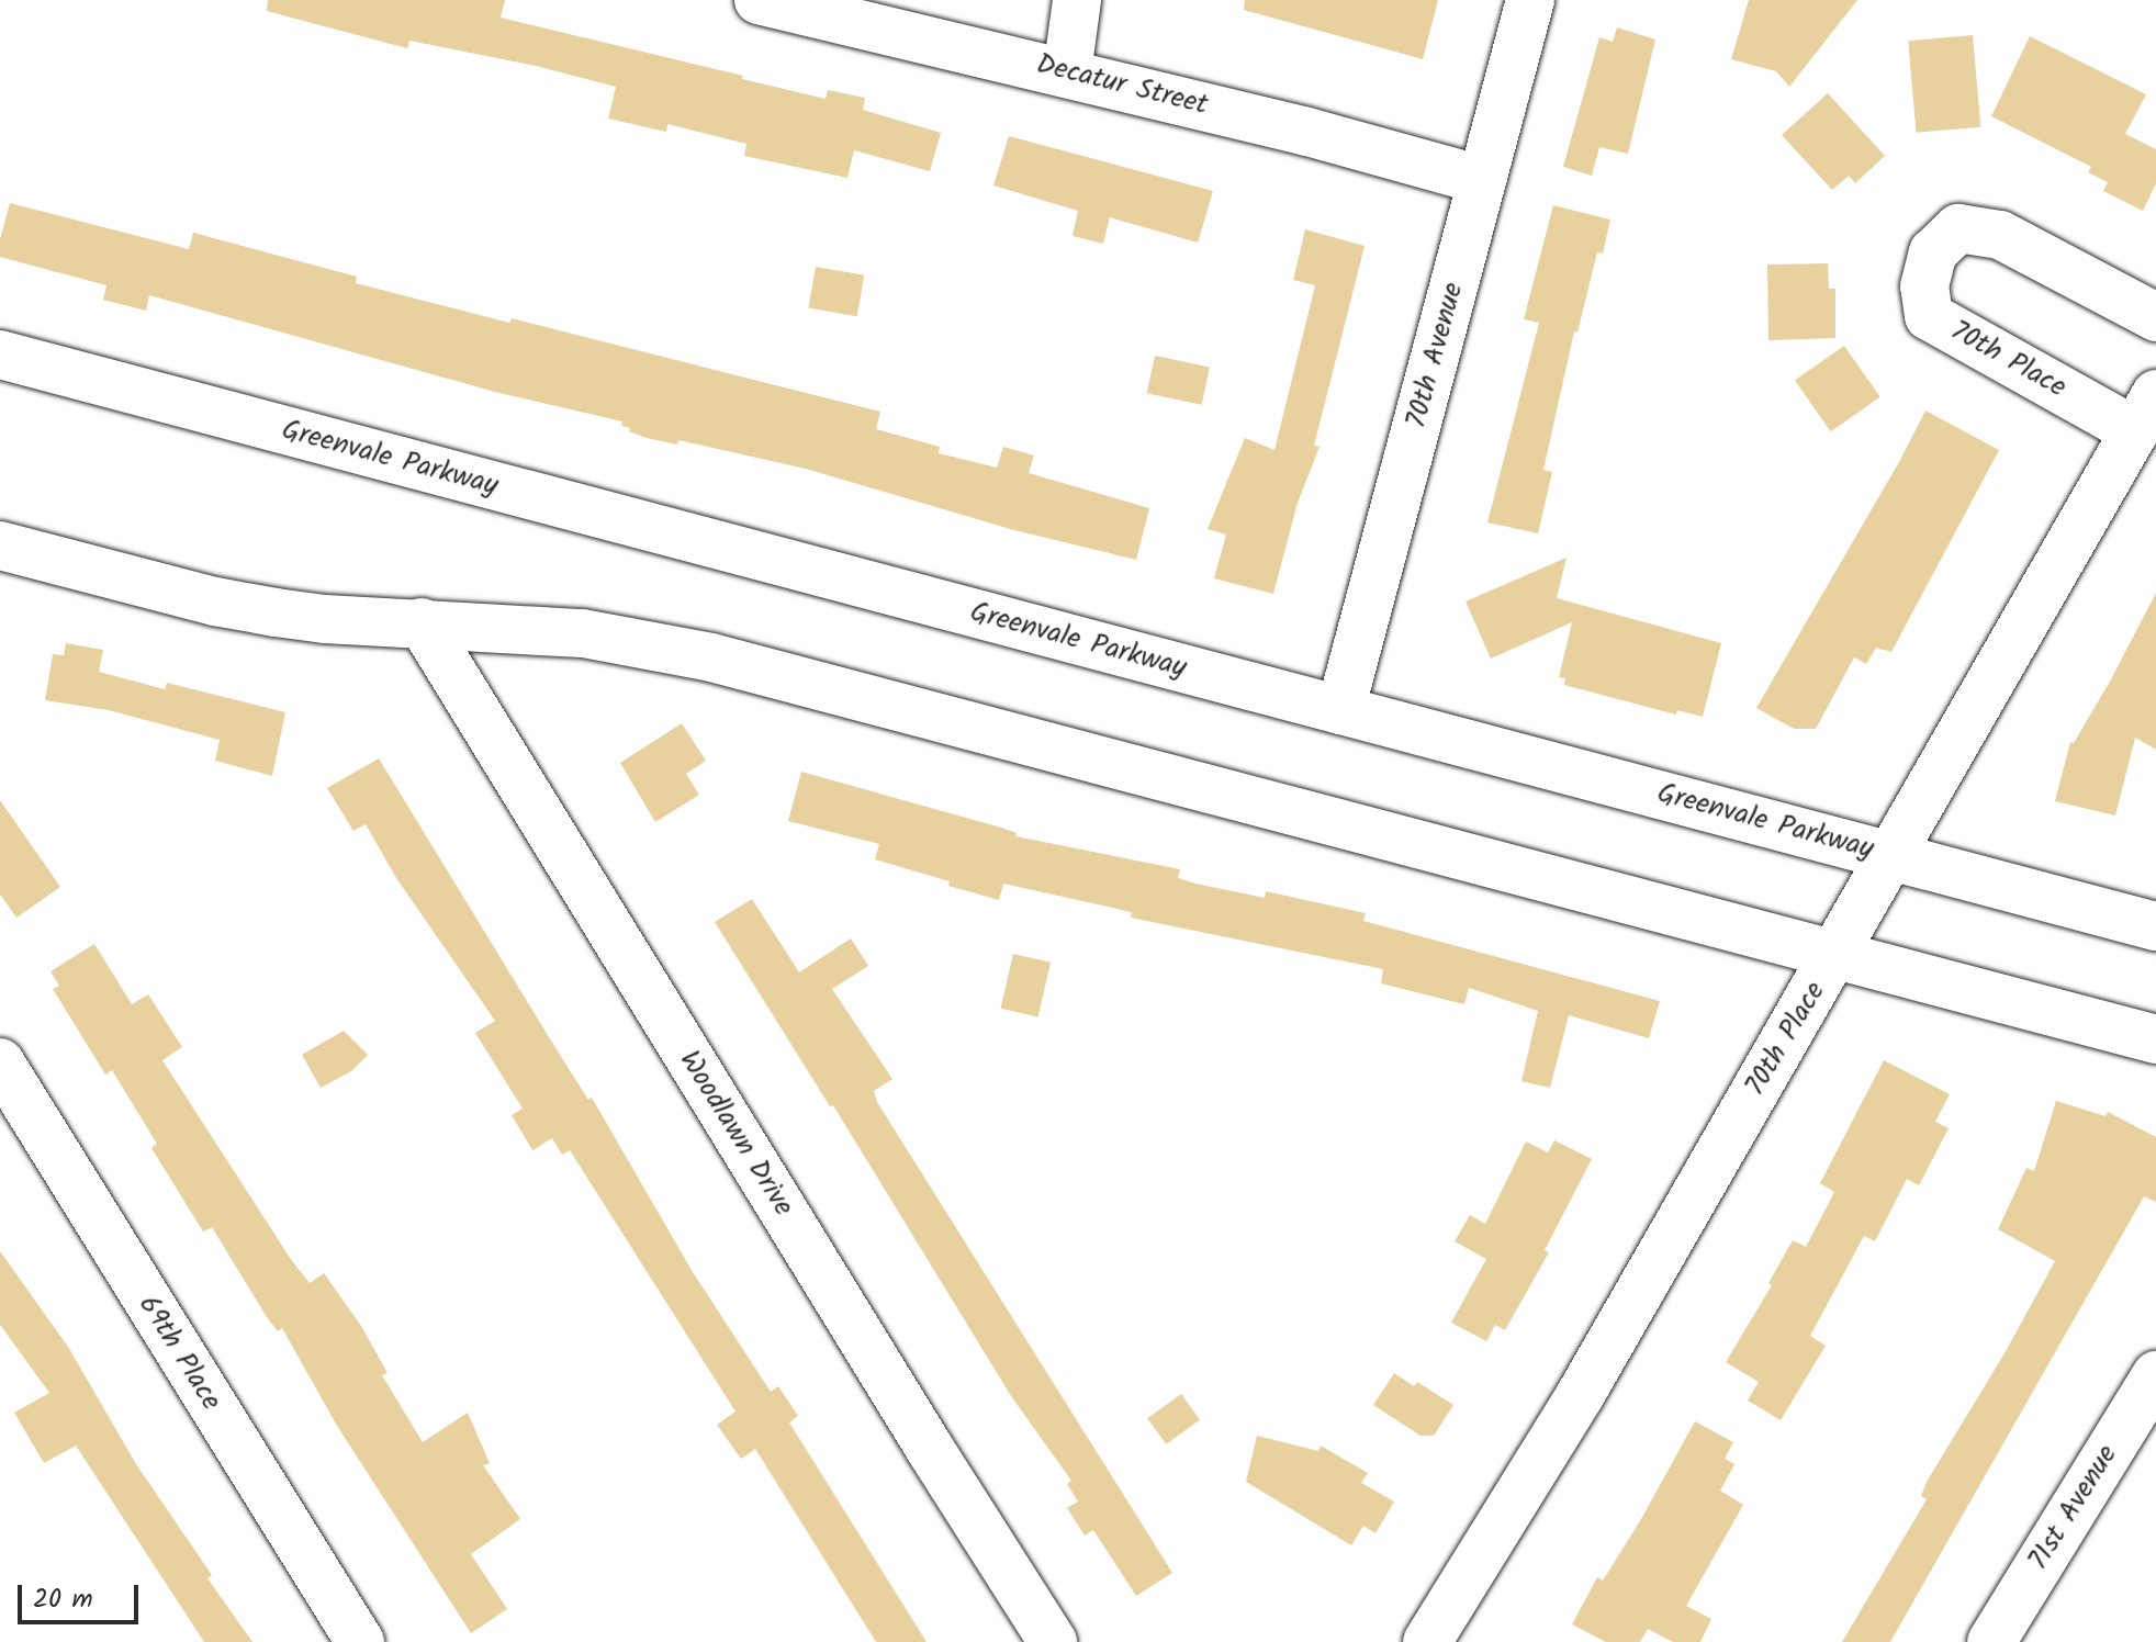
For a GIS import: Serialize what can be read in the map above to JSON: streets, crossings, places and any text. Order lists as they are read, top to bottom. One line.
{"streets":{"street":["Decatur Street","70th Avenue","70th Place","Greenvale Parkway","Woodlawn Drive","69th Place","71st Avenue"]},"crossings":[["Decatur Street","70th Avenue"],["70th Avenue","Greenvale Parkway"],["70th Place","Greenvale Parkway"]],"scale_bar":"20 m"}
